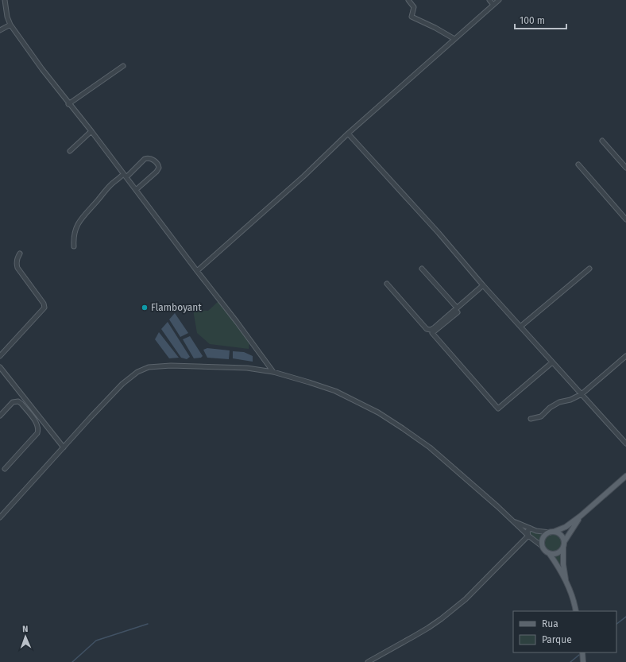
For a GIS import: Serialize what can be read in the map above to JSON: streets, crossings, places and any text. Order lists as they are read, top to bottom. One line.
{"places":["Flamboyant"],"legend":["Rua","Parque"],"scale_bar":"100 m","north":"top"}
